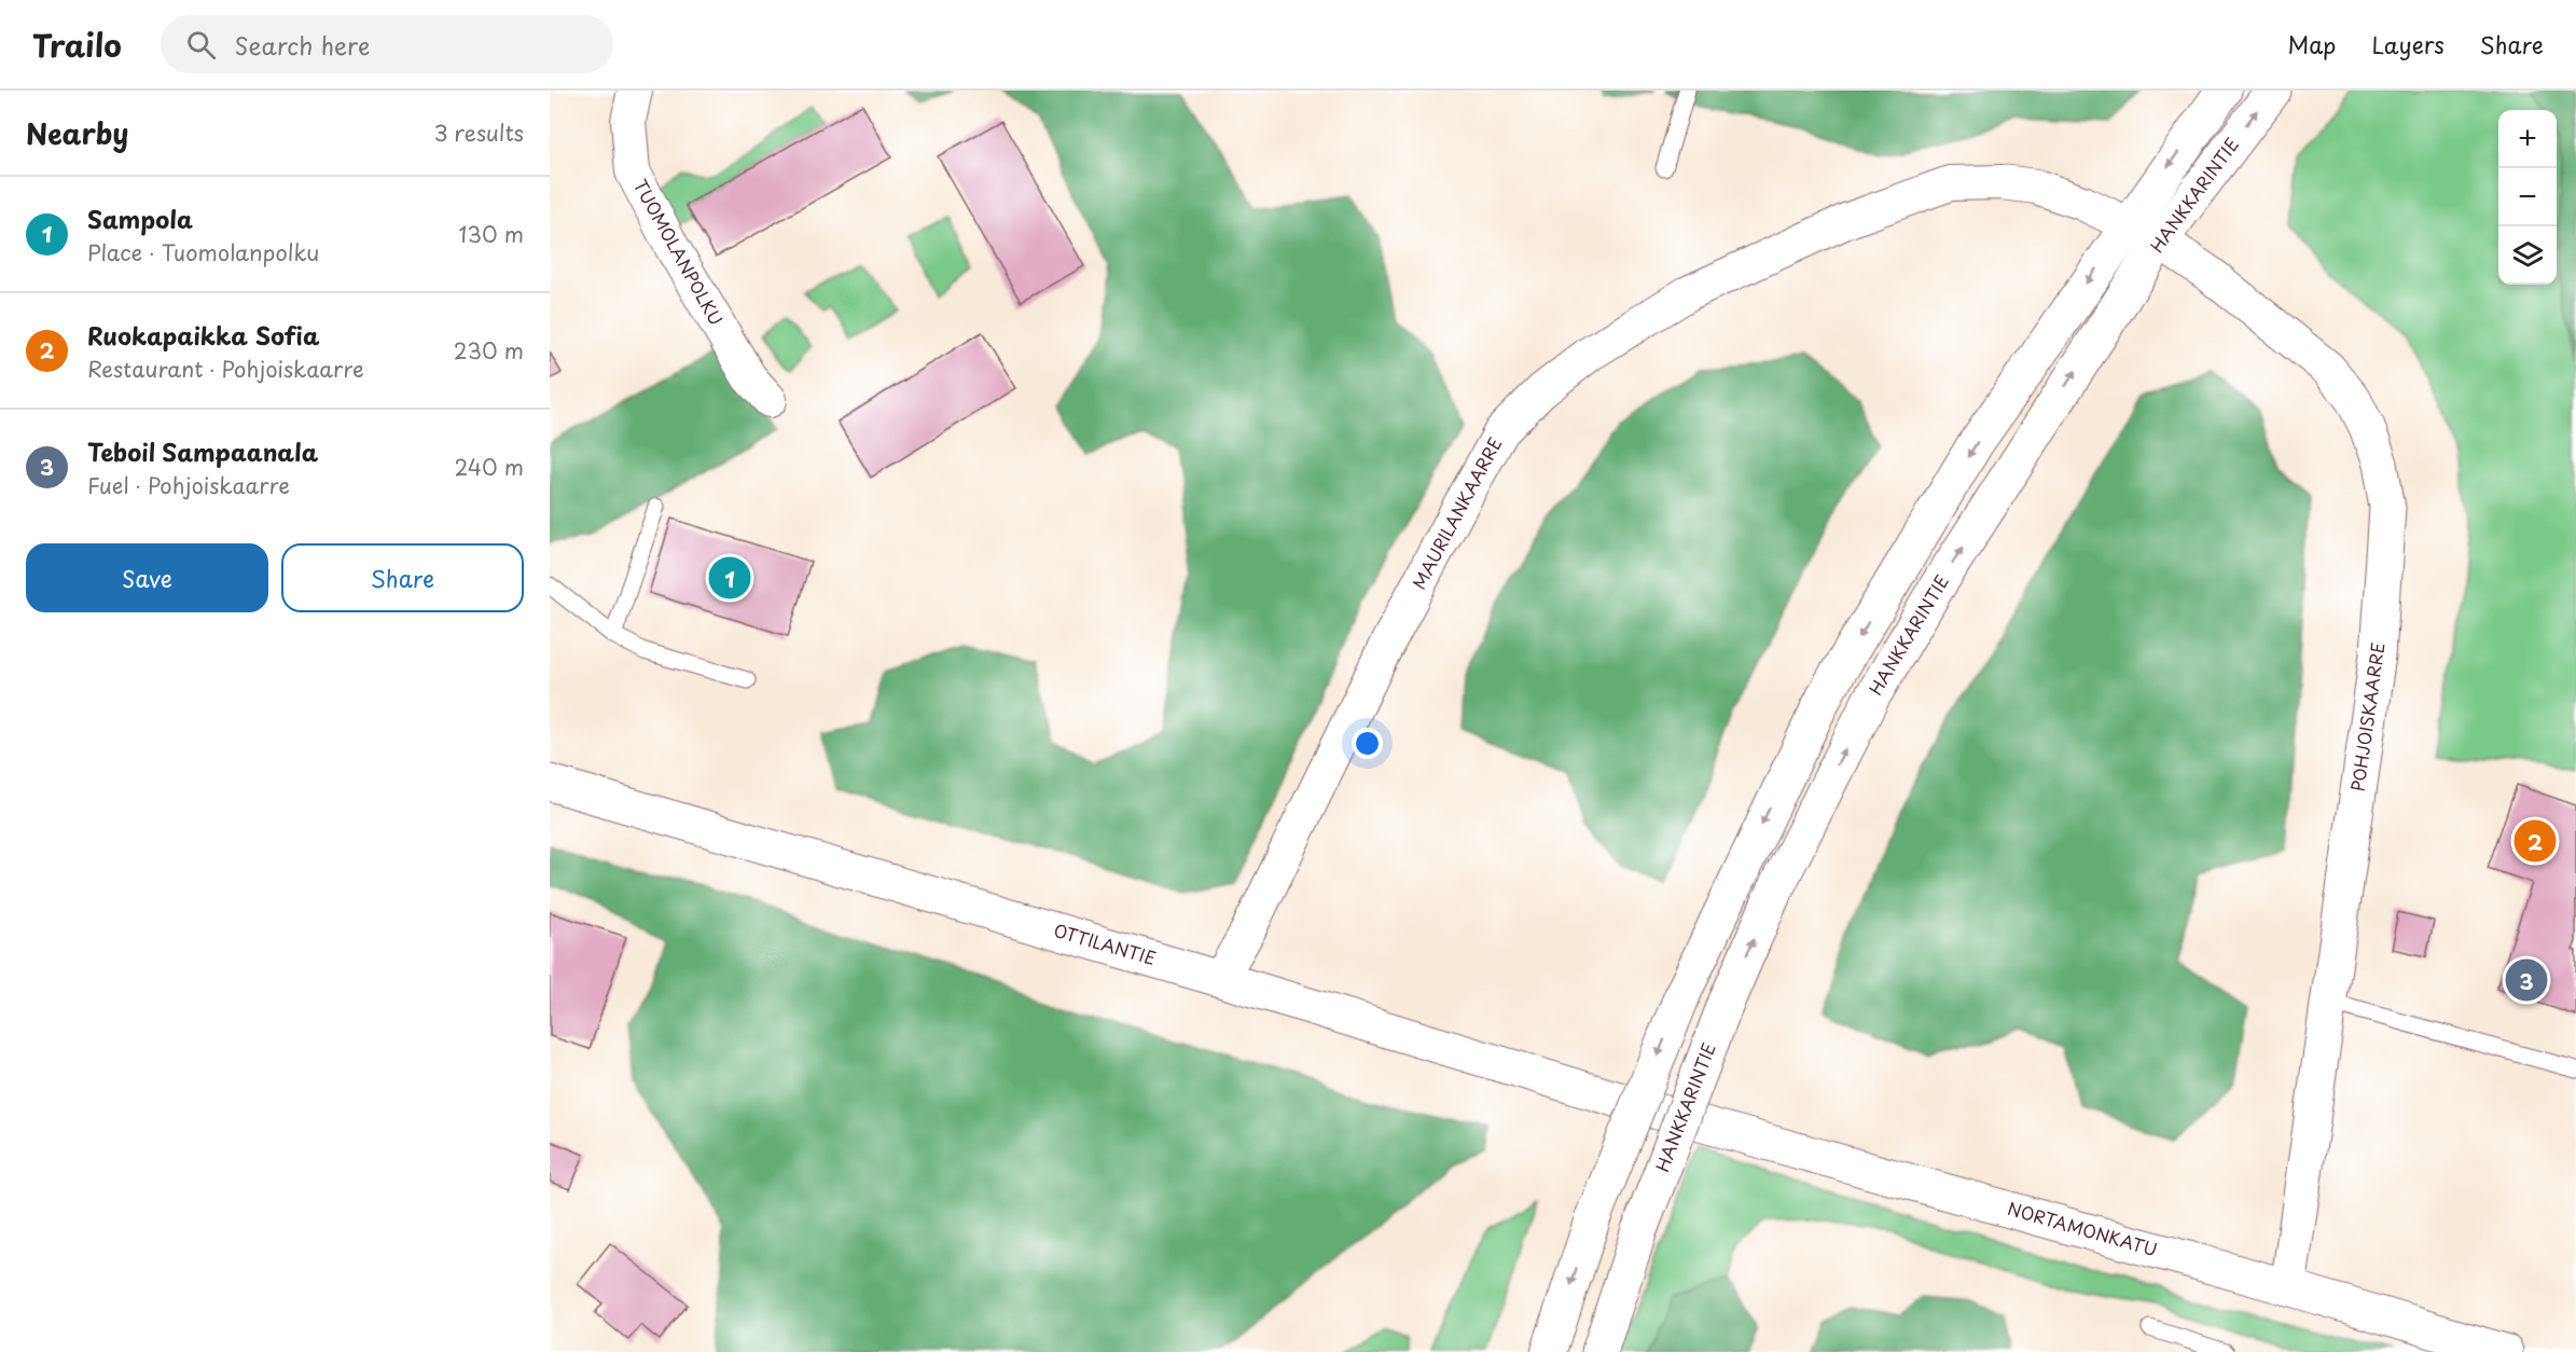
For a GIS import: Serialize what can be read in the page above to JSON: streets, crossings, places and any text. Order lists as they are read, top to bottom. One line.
{"streets":{"main road":["HANKKARINTIE","POHJOISKAARRE","OTTILANTIE","NORTAMONKATU"],"street":["TUOMOLANPOLKU","MAURILANKAARRE"]},"crossings":[["HANKKARINTIE","MAURILANKAARRE"],["HANKKARINTIE","POHJOISKAARRE"],["MAURILANKAARRE","POHJOISKAARRE"],["MAURILANKAARRE","OTTILANTIE"],["POHJOISKAARRE","NORTAMONKATU"],["OTTILANTIE","NORTAMONKATU"]],"page":{"header":"Trailo","search":"Search here","nav":["Map","Layers","Share"],"heading":["Nearby","3 results"],"map_buttons":["+","−"],"list":[{"mark":"1","name":"Sampola","note":"Place · Tuomolanpolku","value":"130 m"},{"mark":"2","name":"Ruokapaikka Sofia","note":"Restaurant · Pohjoiskaarre","value":"230 m"},{"mark":"3","name":"Teboil Sampaanala","note":"Fuel · Pohjoiskaarre","value":"240 m"}],"buttons":["Save","Share"],"pins":["1","2","3"]}}
